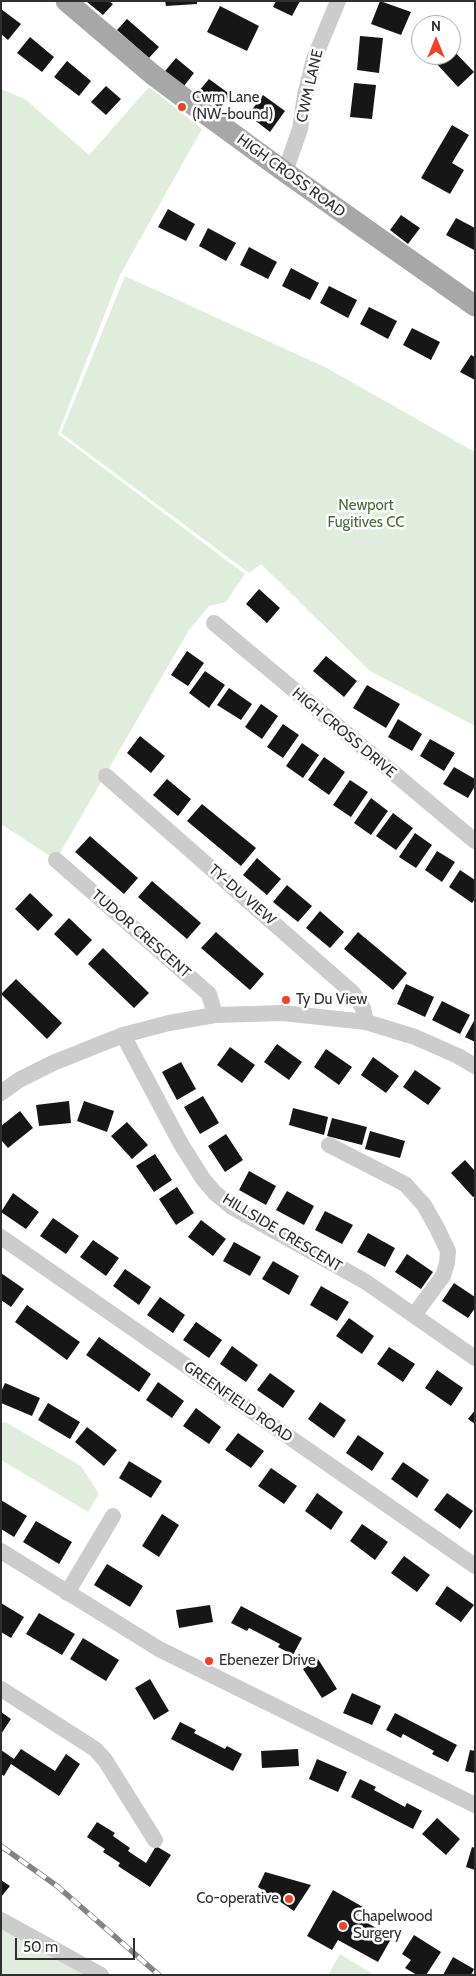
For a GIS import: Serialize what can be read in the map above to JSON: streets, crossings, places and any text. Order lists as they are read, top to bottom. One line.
{"streets":{"main road":["HIGH CROSS ROAD"],"street":["CWM LANE","HIGH CROSS DRIVE","TY-DU VIEW","TUDOR CRESCENT","HILLSIDE CRESCENT","GREENFIELD ROAD"]},"crossings":[["CWM LANE","HIGH CROSS ROAD"]],"parks":["Newport Fugitives CC"],"places":["Cwm Lane (NW-bound)","Ty Du View","Ebenezer Drive","Co-operative","Chapelwood Surgery"],"scale_bar":"50 m","north":"top"}
